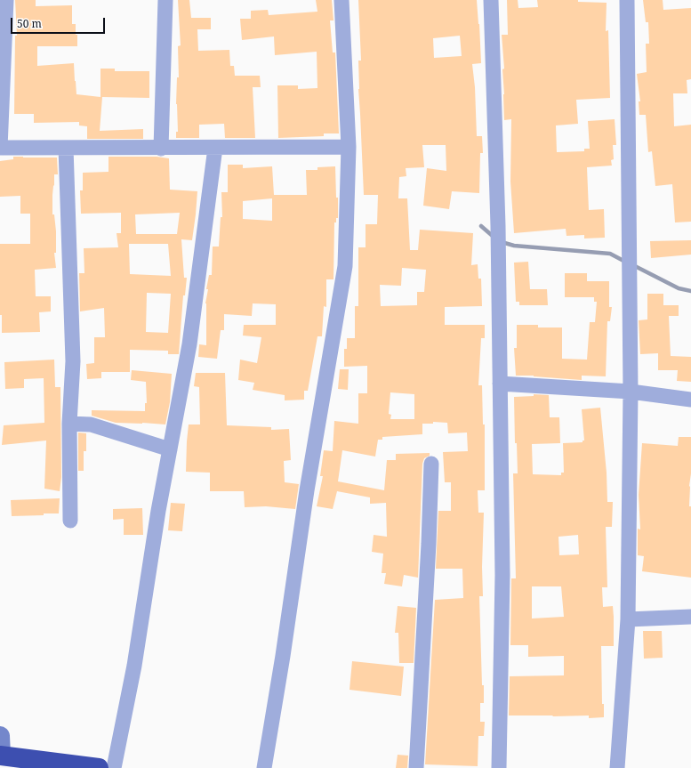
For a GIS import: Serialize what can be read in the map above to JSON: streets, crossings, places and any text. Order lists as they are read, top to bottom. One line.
{"scale_bar":"50 m"}
